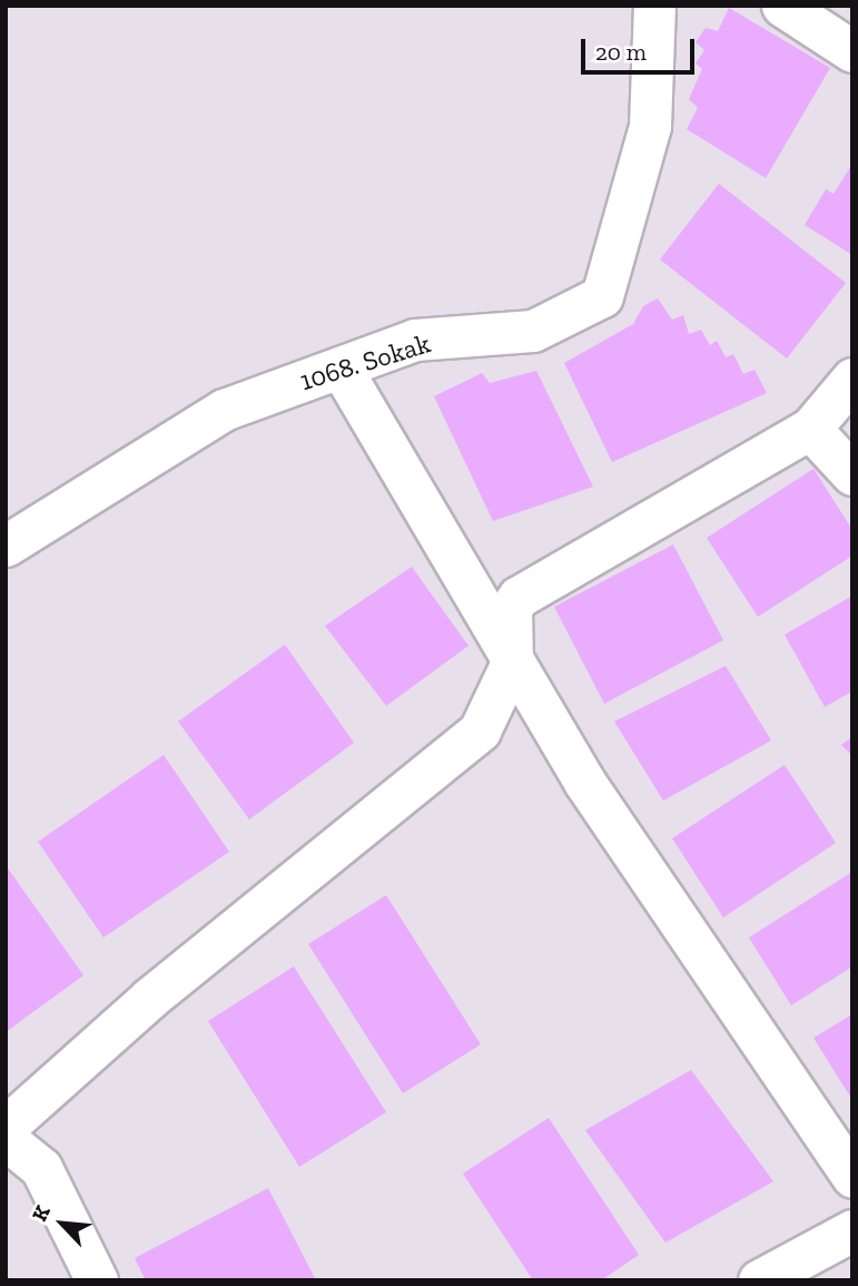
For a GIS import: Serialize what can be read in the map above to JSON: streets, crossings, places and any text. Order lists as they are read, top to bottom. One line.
{"streets":{"street":["1068. Sokak"]},"scale_bar":"20 m","north":"top left"}
